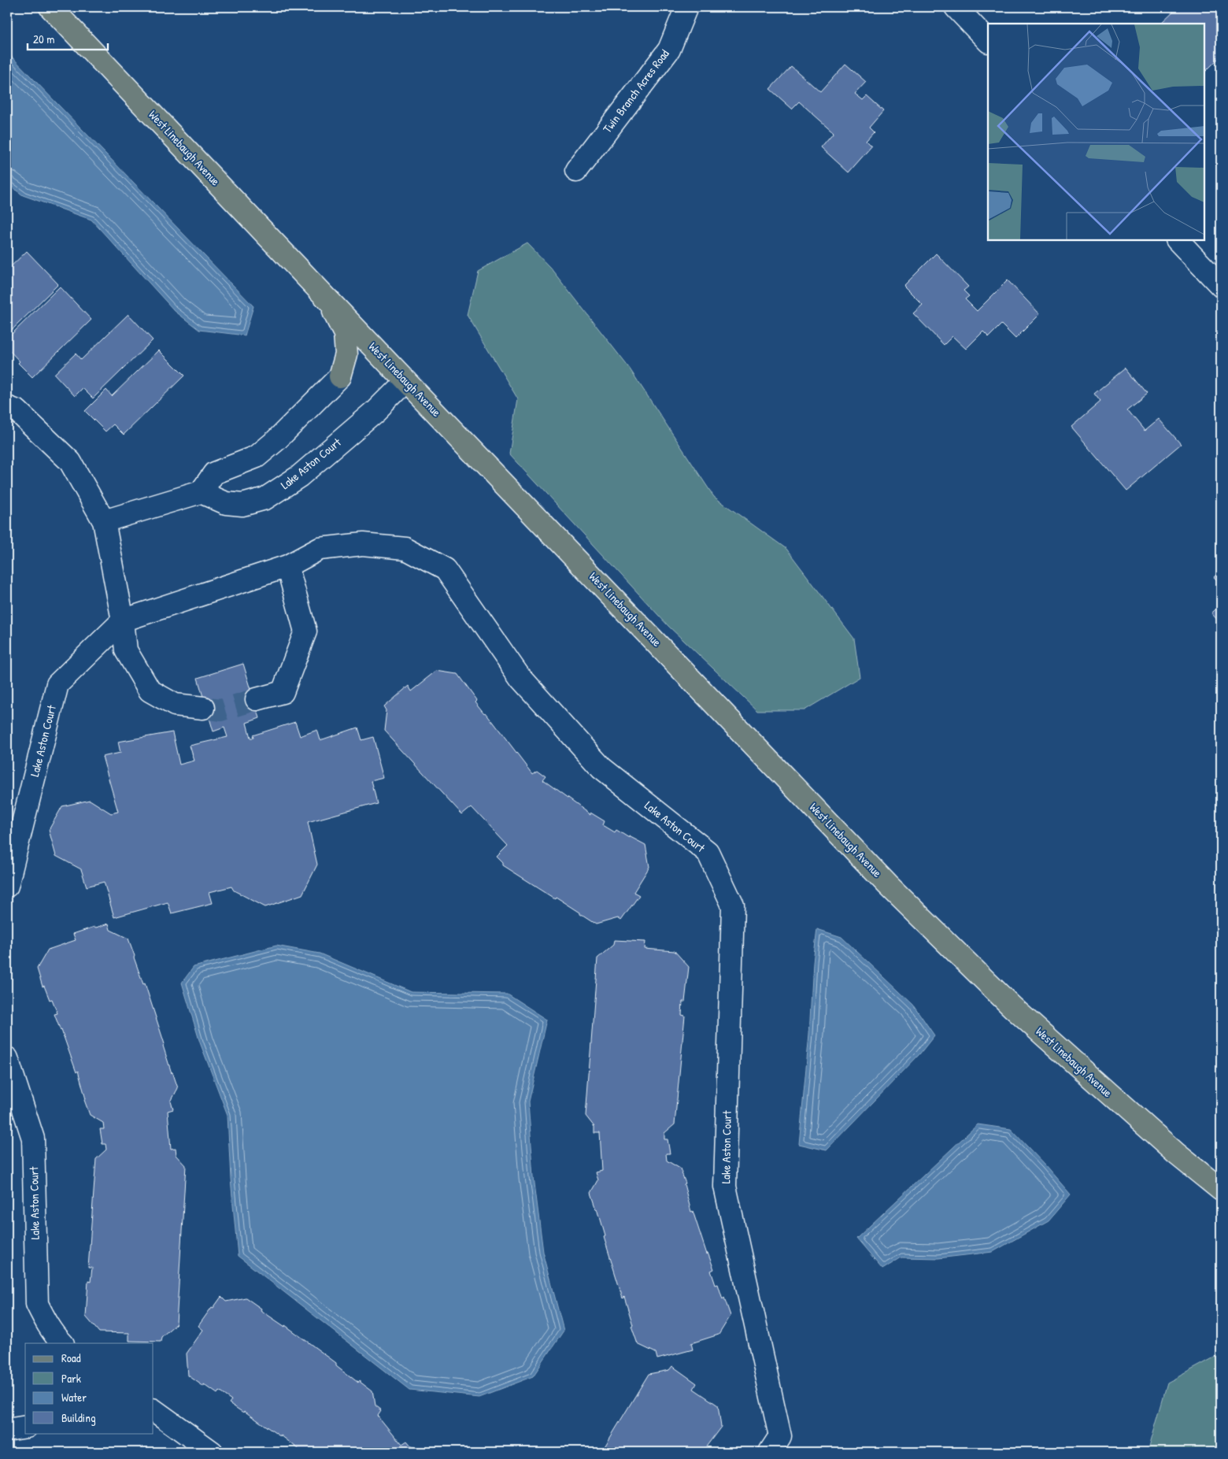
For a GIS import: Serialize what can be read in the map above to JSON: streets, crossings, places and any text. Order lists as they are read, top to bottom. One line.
{"streets":{"main road":["West Linebaugh Avenue"],"street":["Twin Branch Acres Road","Lake Aston Court"]},"crossings":[["West Linebaugh Avenue","Lake Aston Court"]],"legend":["Road","Park","Water","Building"],"scale_bar":"20 m"}
